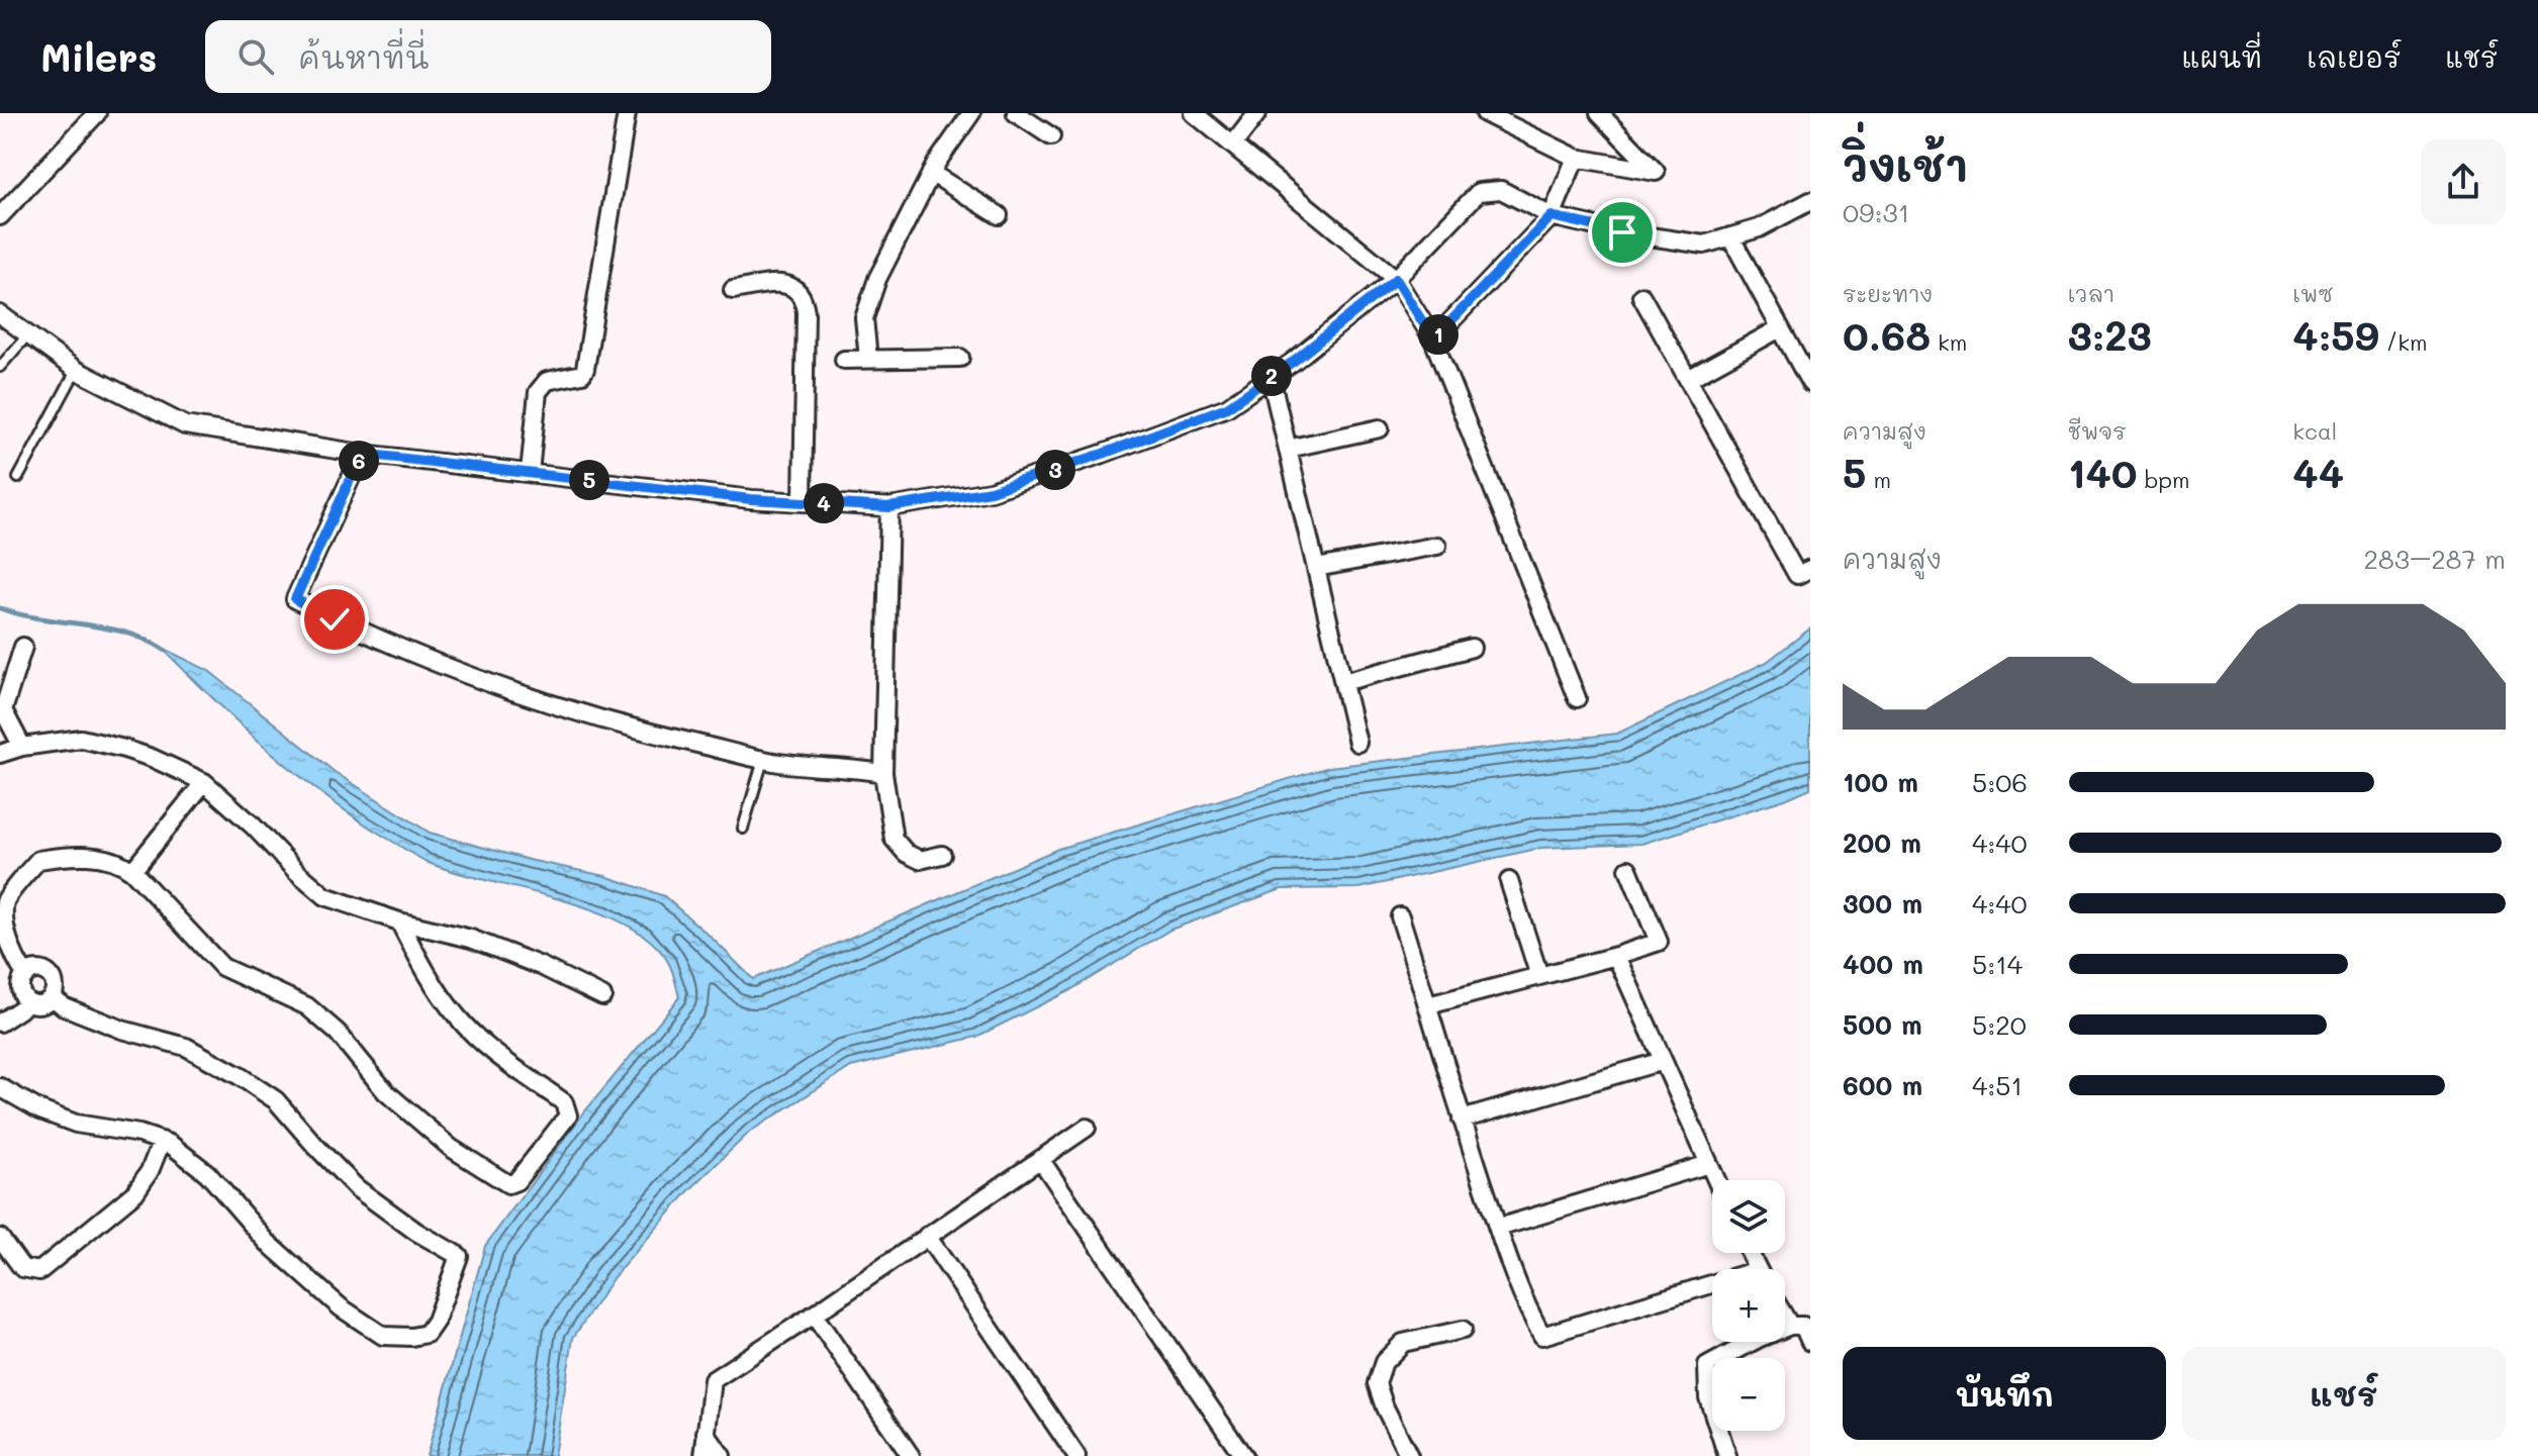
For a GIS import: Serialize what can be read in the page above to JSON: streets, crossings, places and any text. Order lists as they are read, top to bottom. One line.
{"page":{"header":"Milers","search":"ค้นหาที่นี่","nav":["แผนที่","เลเยอร์","แชร์"],"heading":["วิ่งเช้า","09:31"],"stats":[["ระยะทาง","0.68 km"],["เวลา","3:23"],["เพซ","4:59 /km"],["ความสูง","5 m"],["ชีพจร","140 bpm"],["kcal","44"]],"pins":["1","2","6","3","5","4"],"chart":["ความสูง","283–287 m"],"list":[{"name":"100 m","note":"5:06"},{"name":"200 m","note":"4:40"},{"name":"300 m","note":"4:40"},{"name":"400 m","note":"5:14"},{"name":"500 m","note":"5:20"},{"name":"600 m","note":"4:51"}],"map_buttons":["+","−"],"buttons":["บันทึก","แชร์"]}}
